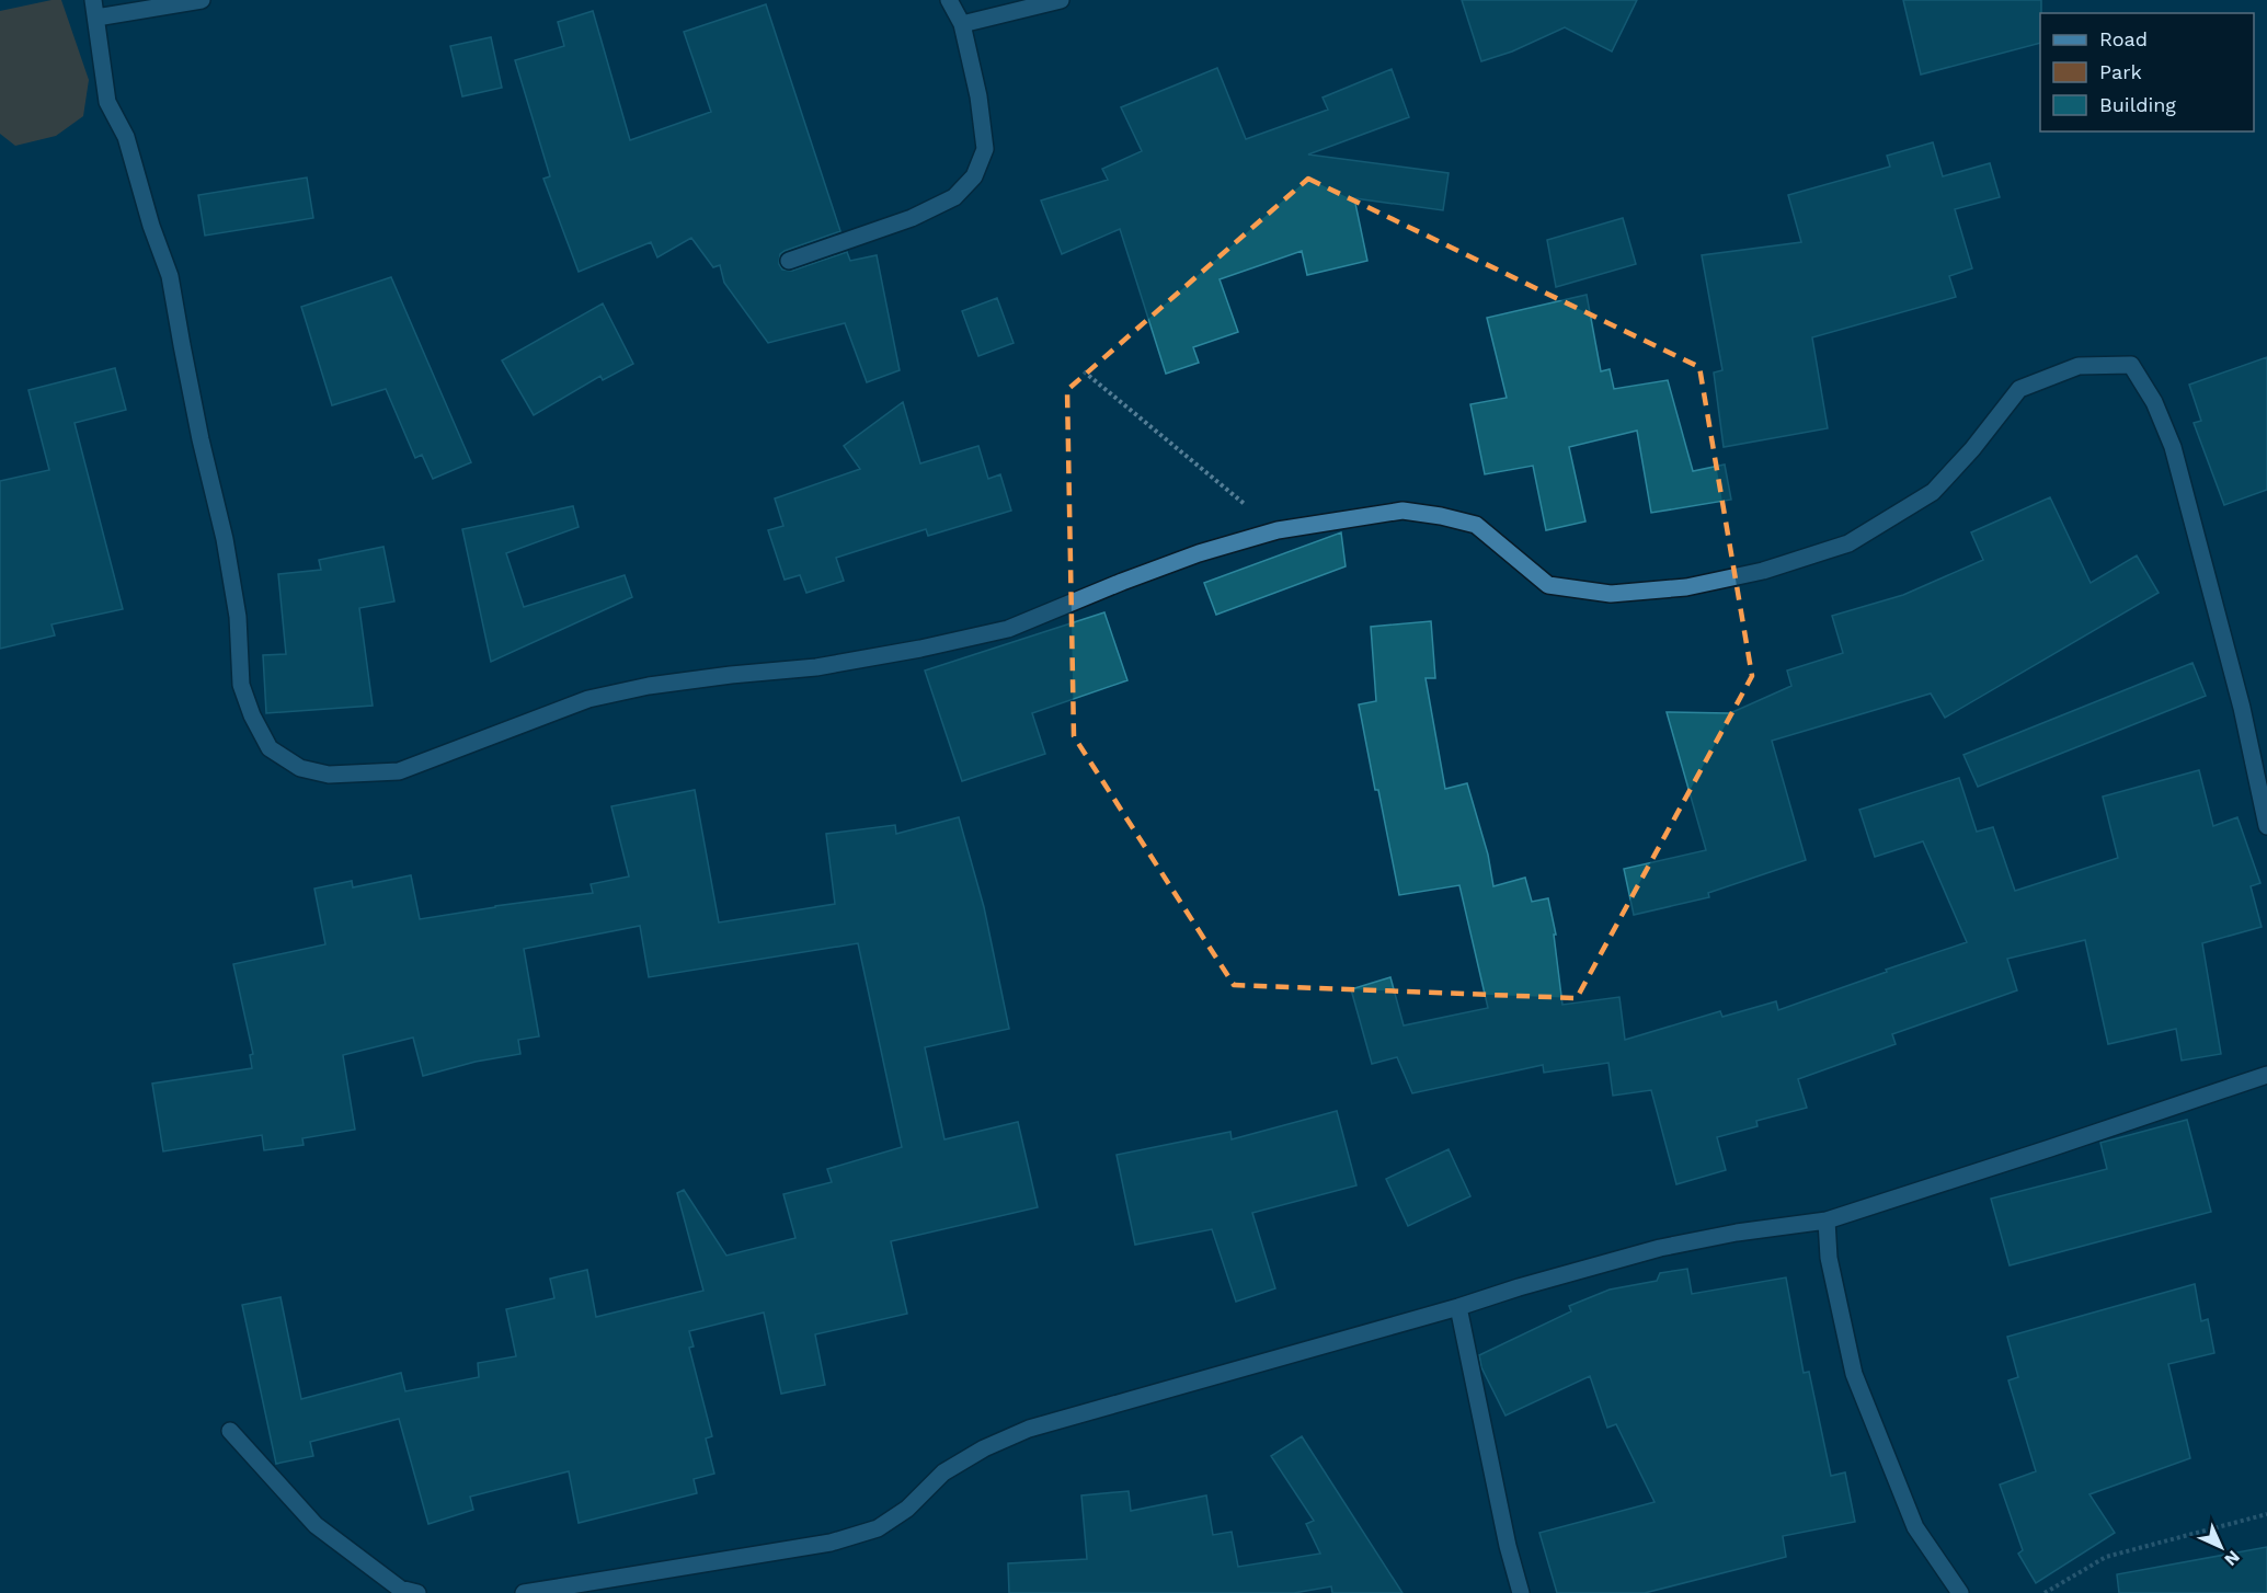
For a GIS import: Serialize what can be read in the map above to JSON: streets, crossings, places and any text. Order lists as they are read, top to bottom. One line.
{"legend":["Road","Park","Building"],"north":"bottom right"}
